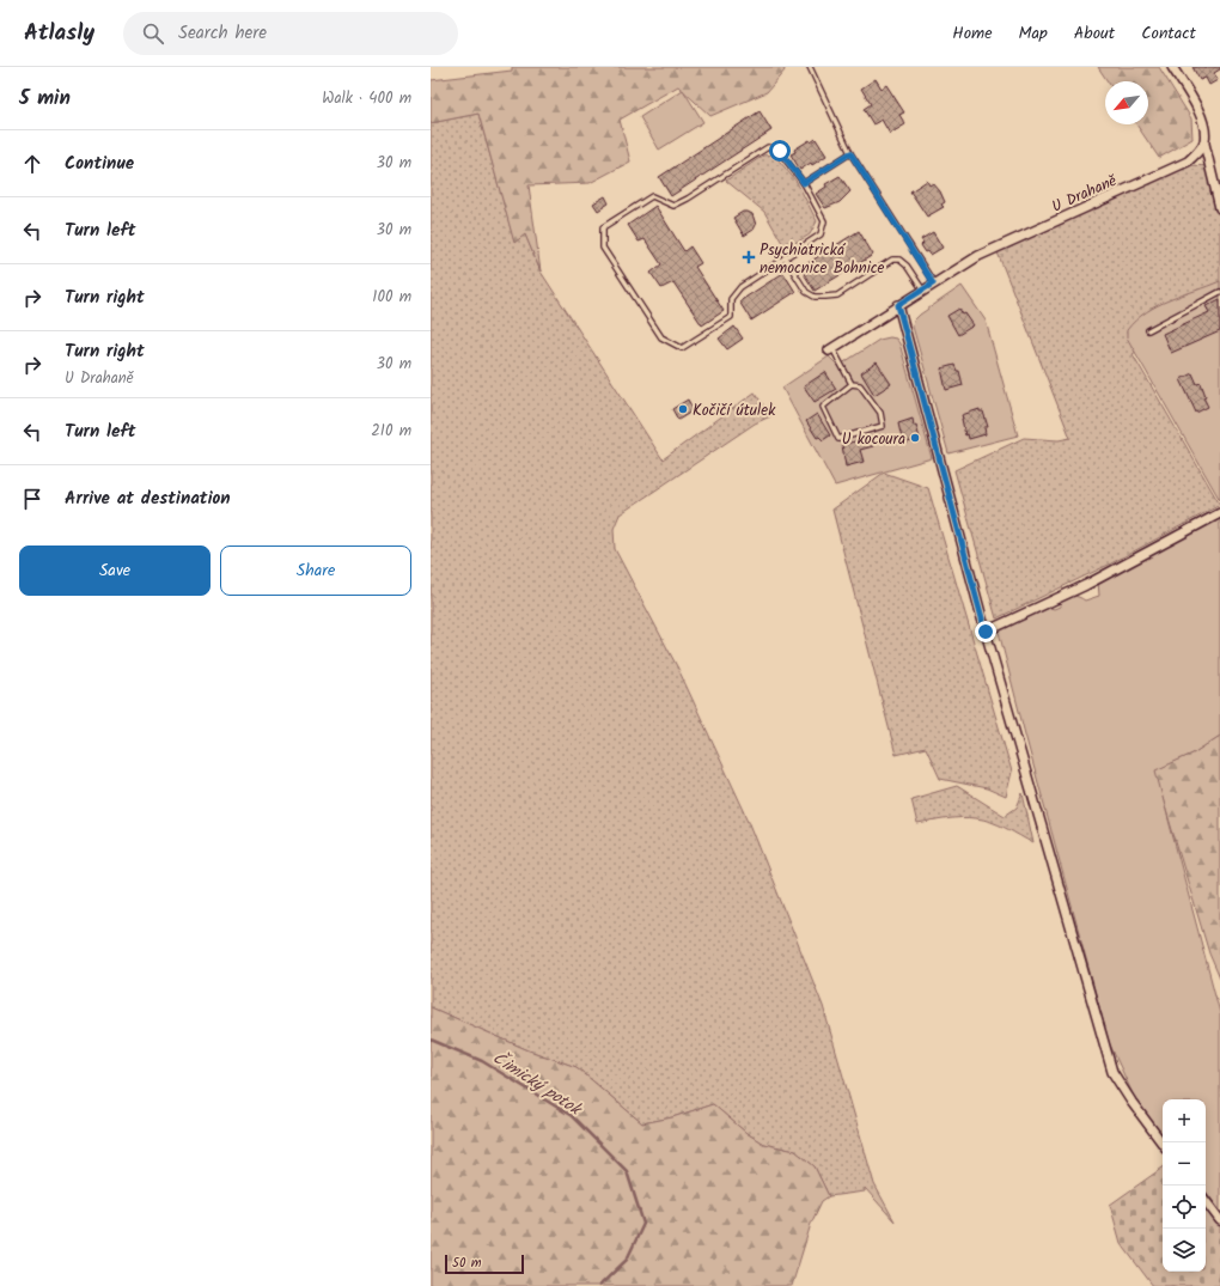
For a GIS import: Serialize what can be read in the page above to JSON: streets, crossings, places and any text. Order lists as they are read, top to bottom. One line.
{"streets":{"street":["U Drahaně"]},"water":["Čimický potok"],"places":{"health":["Psychiatrická nemocnice Bohnice"],"other":["Kočičí útulek","U kocoura"]},"scale_bar":"50 m","north":"bottom left","page":{"header":"Atlasly","search":"Search here","nav":["Home","Map","About","Contact"],"heading":["5 min","Walk · 400 m"],"list":[["Continue","30 m"],["Turn left","30 m"],["Turn right","100 m"],["Turn right","U Drahaně","30 m"],["Turn left","210 m"],"Arrive at destination"],"buttons":["Save","Share"],"map_buttons":["+","−"],"scale":"50 m"}}
